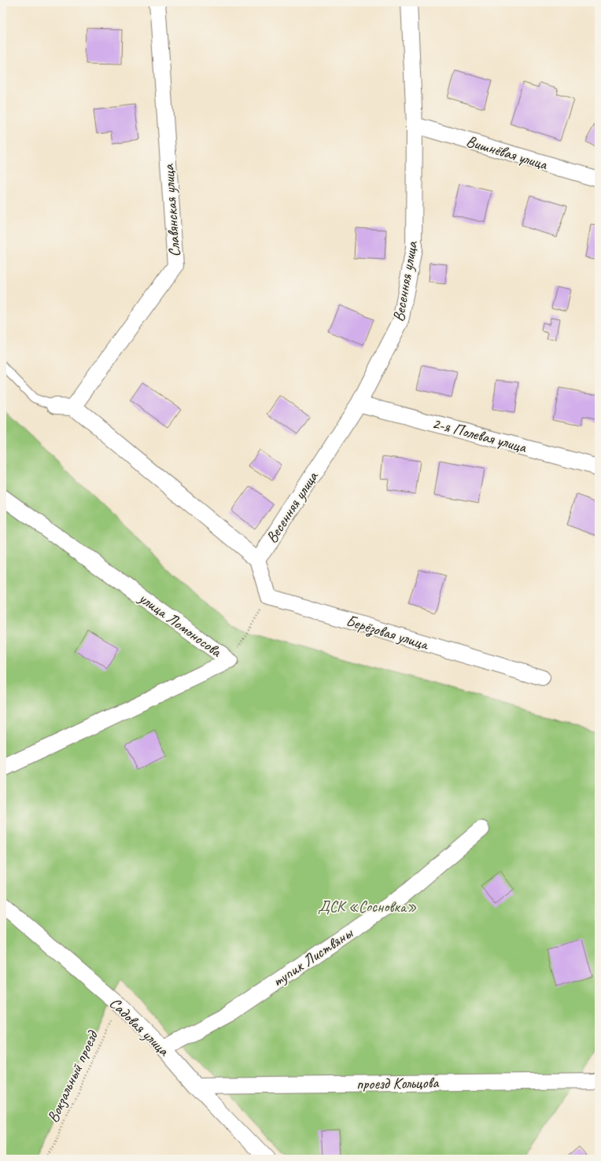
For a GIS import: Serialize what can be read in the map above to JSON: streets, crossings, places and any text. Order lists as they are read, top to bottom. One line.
{"streets":{"street":["Вишнёвая улица","Славянская улица","Весенняя улица","2-я Полевая улица","улица Ломоносова","Берёзовая улица","тупик Листвяны","Садовая улица","проезд Кольцова"],"path":["Вокзальный проезд"]},"crossings":[["Вишнёвая улица","Весенняя улица"],["Весенняя улица","2-я Полевая улица"],["тупик Листвяны","Садовая улица"],["Садовая улица","Вокзальный проезд"],["Садовая улица","проезд Кольцова"]],"parks":["ДСК «Сосновка»"]}
